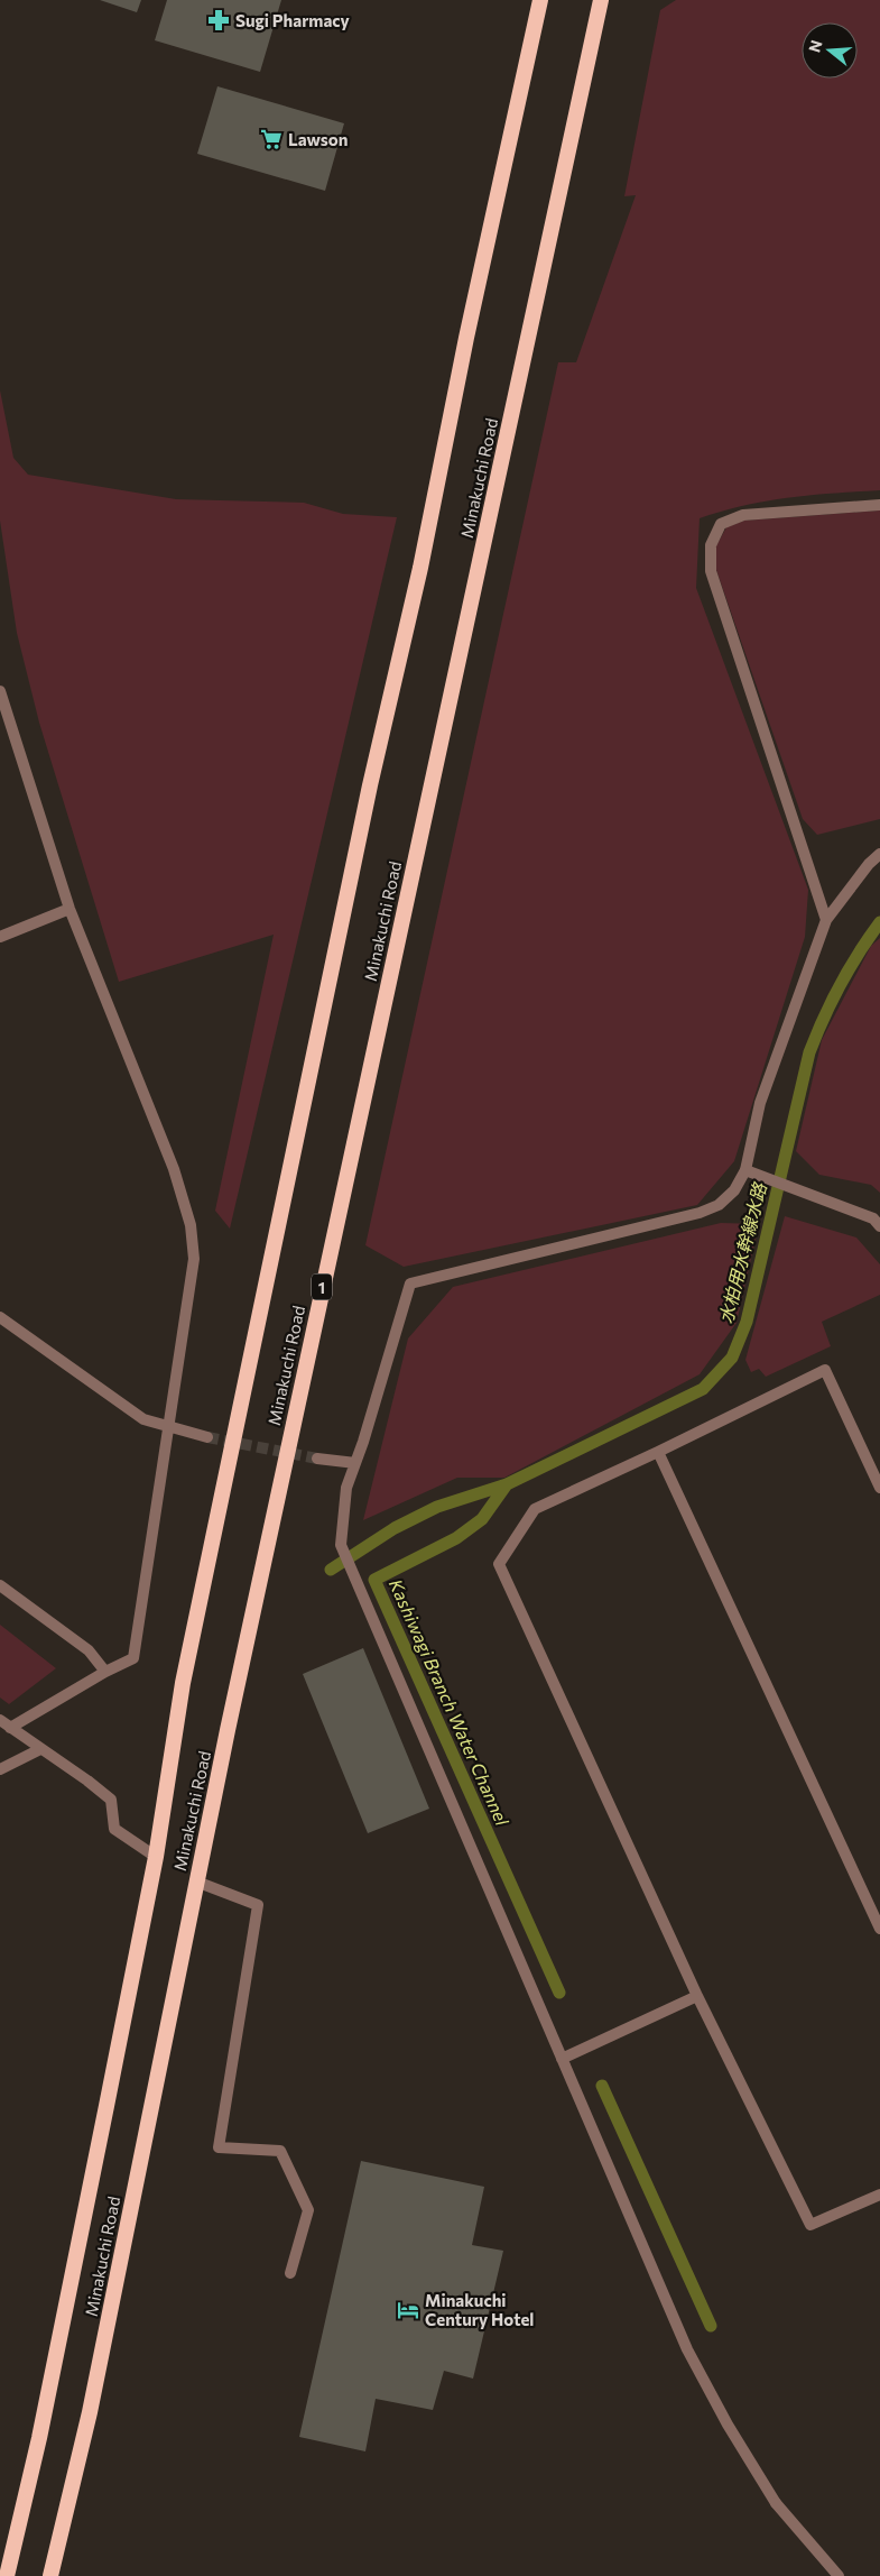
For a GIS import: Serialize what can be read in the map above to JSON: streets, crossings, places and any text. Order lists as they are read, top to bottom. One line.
{"streets":{"highway":["Minakuchi Road","1"]},"water":["水柏用水幹線水路","Kashiwagi Branch Water Channel"],"places":{"pharmacy":["Sugi Pharmacy"],"supermarket":["Lawson"],"hotel":["Minakuchi Century Hotel"]},"north":"left"}
